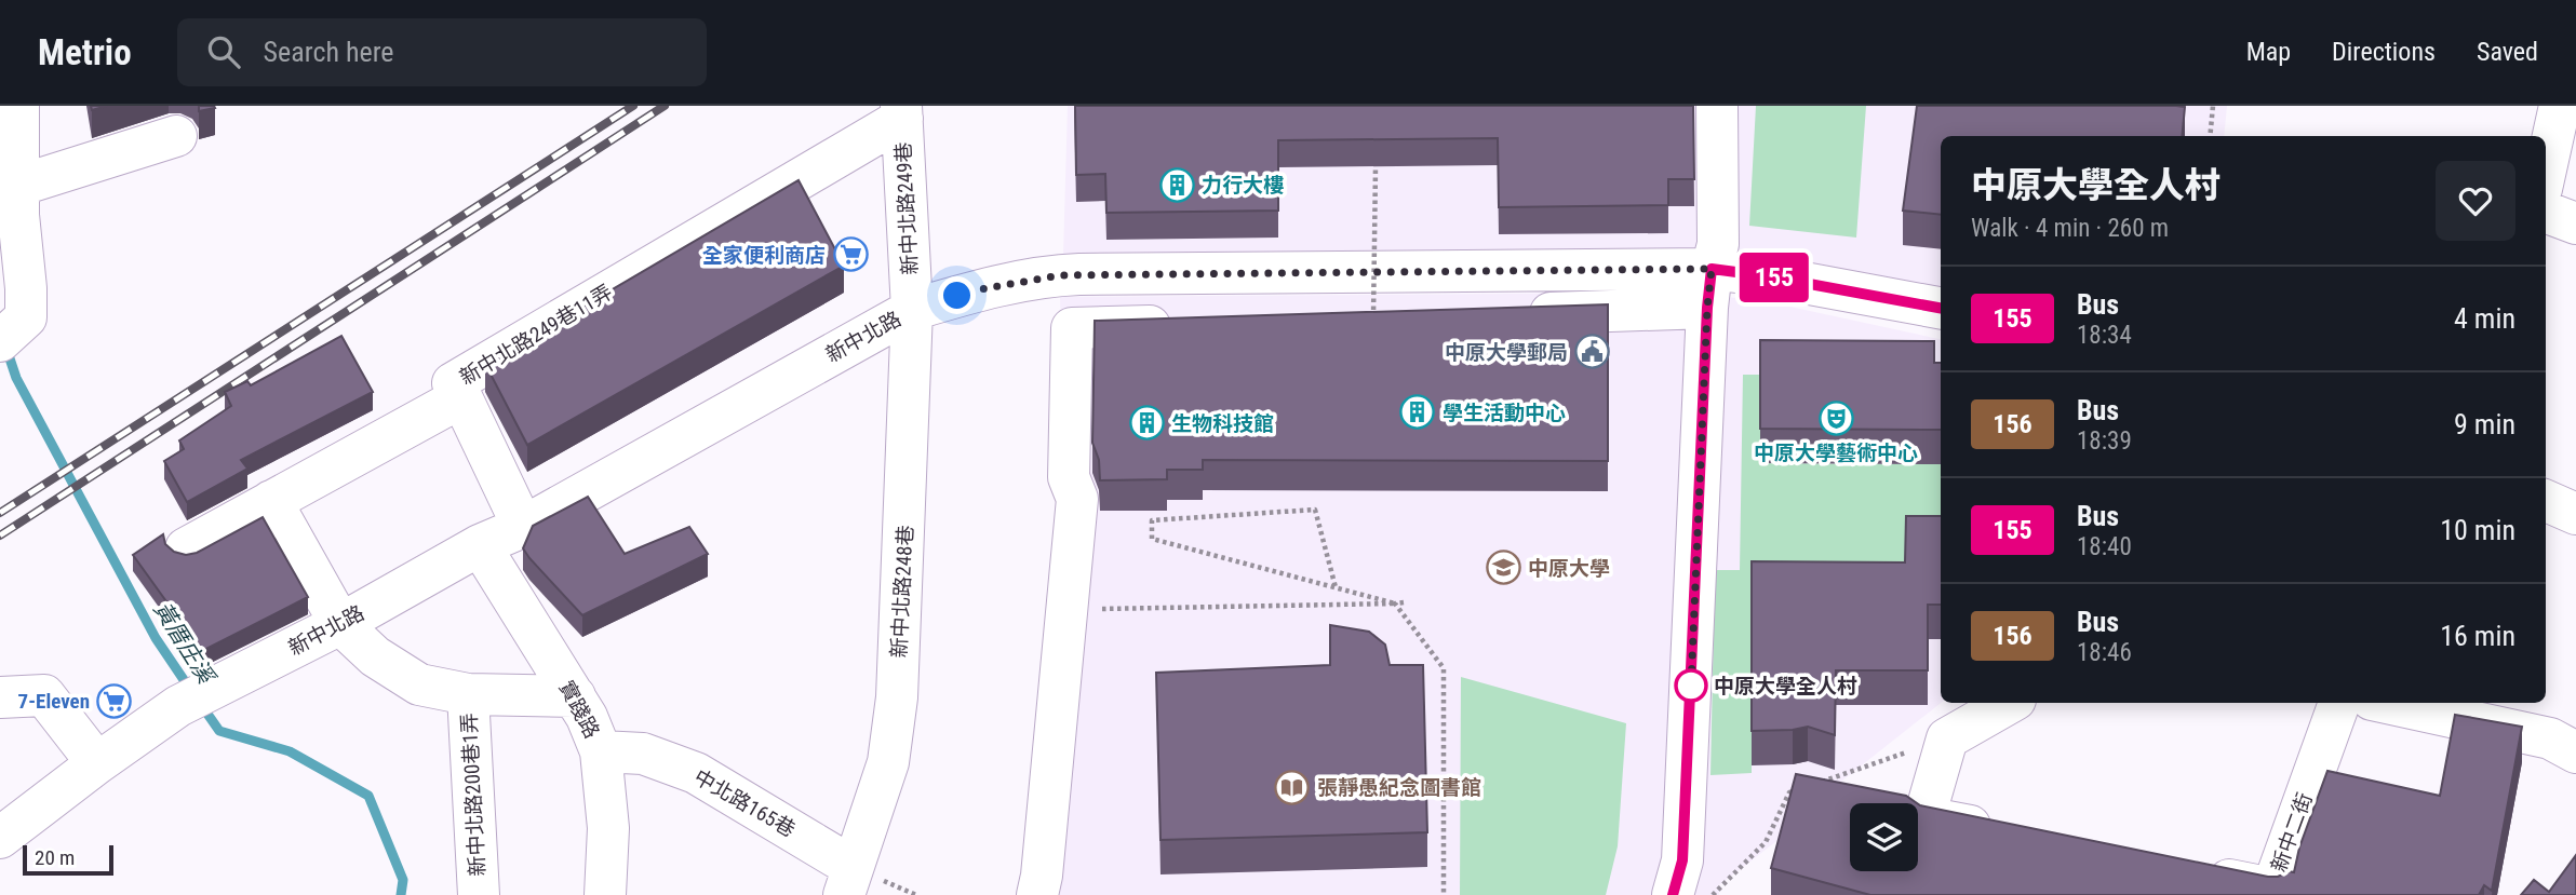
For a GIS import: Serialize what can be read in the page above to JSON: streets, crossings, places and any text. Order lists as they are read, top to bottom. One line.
{"streets":{"street":["新中北路249巷","新中北路249巷11弄","新中北路","新中北路248巷","實踐路","新中北路200巷1弄","中北路165巷","新中二街"]},"crossings":[["新中北路249巷","新中北路249巷11弄"],["新中北路249巷","新中北路"],["新中北路249巷","新中北路248巷"],["新中北路","新中北路248巷"],["新中北路","實踐路"],["新中北路248巷","中北路165巷"],["實踐路","中北路165巷"]],"water":["黃厝庄溪"],"places":{"building":["力行大樓","學生活動中心","生物科技館"],"supermarket":["全家便利商店","7-Eleven"],"public building":["中原大學郵局"],"theatre":["中原大學藝術中心"],"school or university":["中原大學"],"other":["中原大學全人村"],"library":["張靜愚紀念圖書館"]},"lines":["bus line 155"],"scale_bar":"20 m","page":{"header":"Metrio","search":"Search here","nav":["Map","Directions","Saved"],"on_map":"155","heading":["中原大學全人村","Walk · 4 min · 260 m"],"list":[{"mark":"155","name":"Bus","note":"18:34","value":"4 min"},{"mark":"156","name":"Bus","note":"18:39","value":"9 min"},{"mark":"155","name":"Bus","note":"18:40","value":"10 min"},{"mark":"156","name":"Bus","note":"18:46","value":"16 min"}],"scale":"20 m"}}
